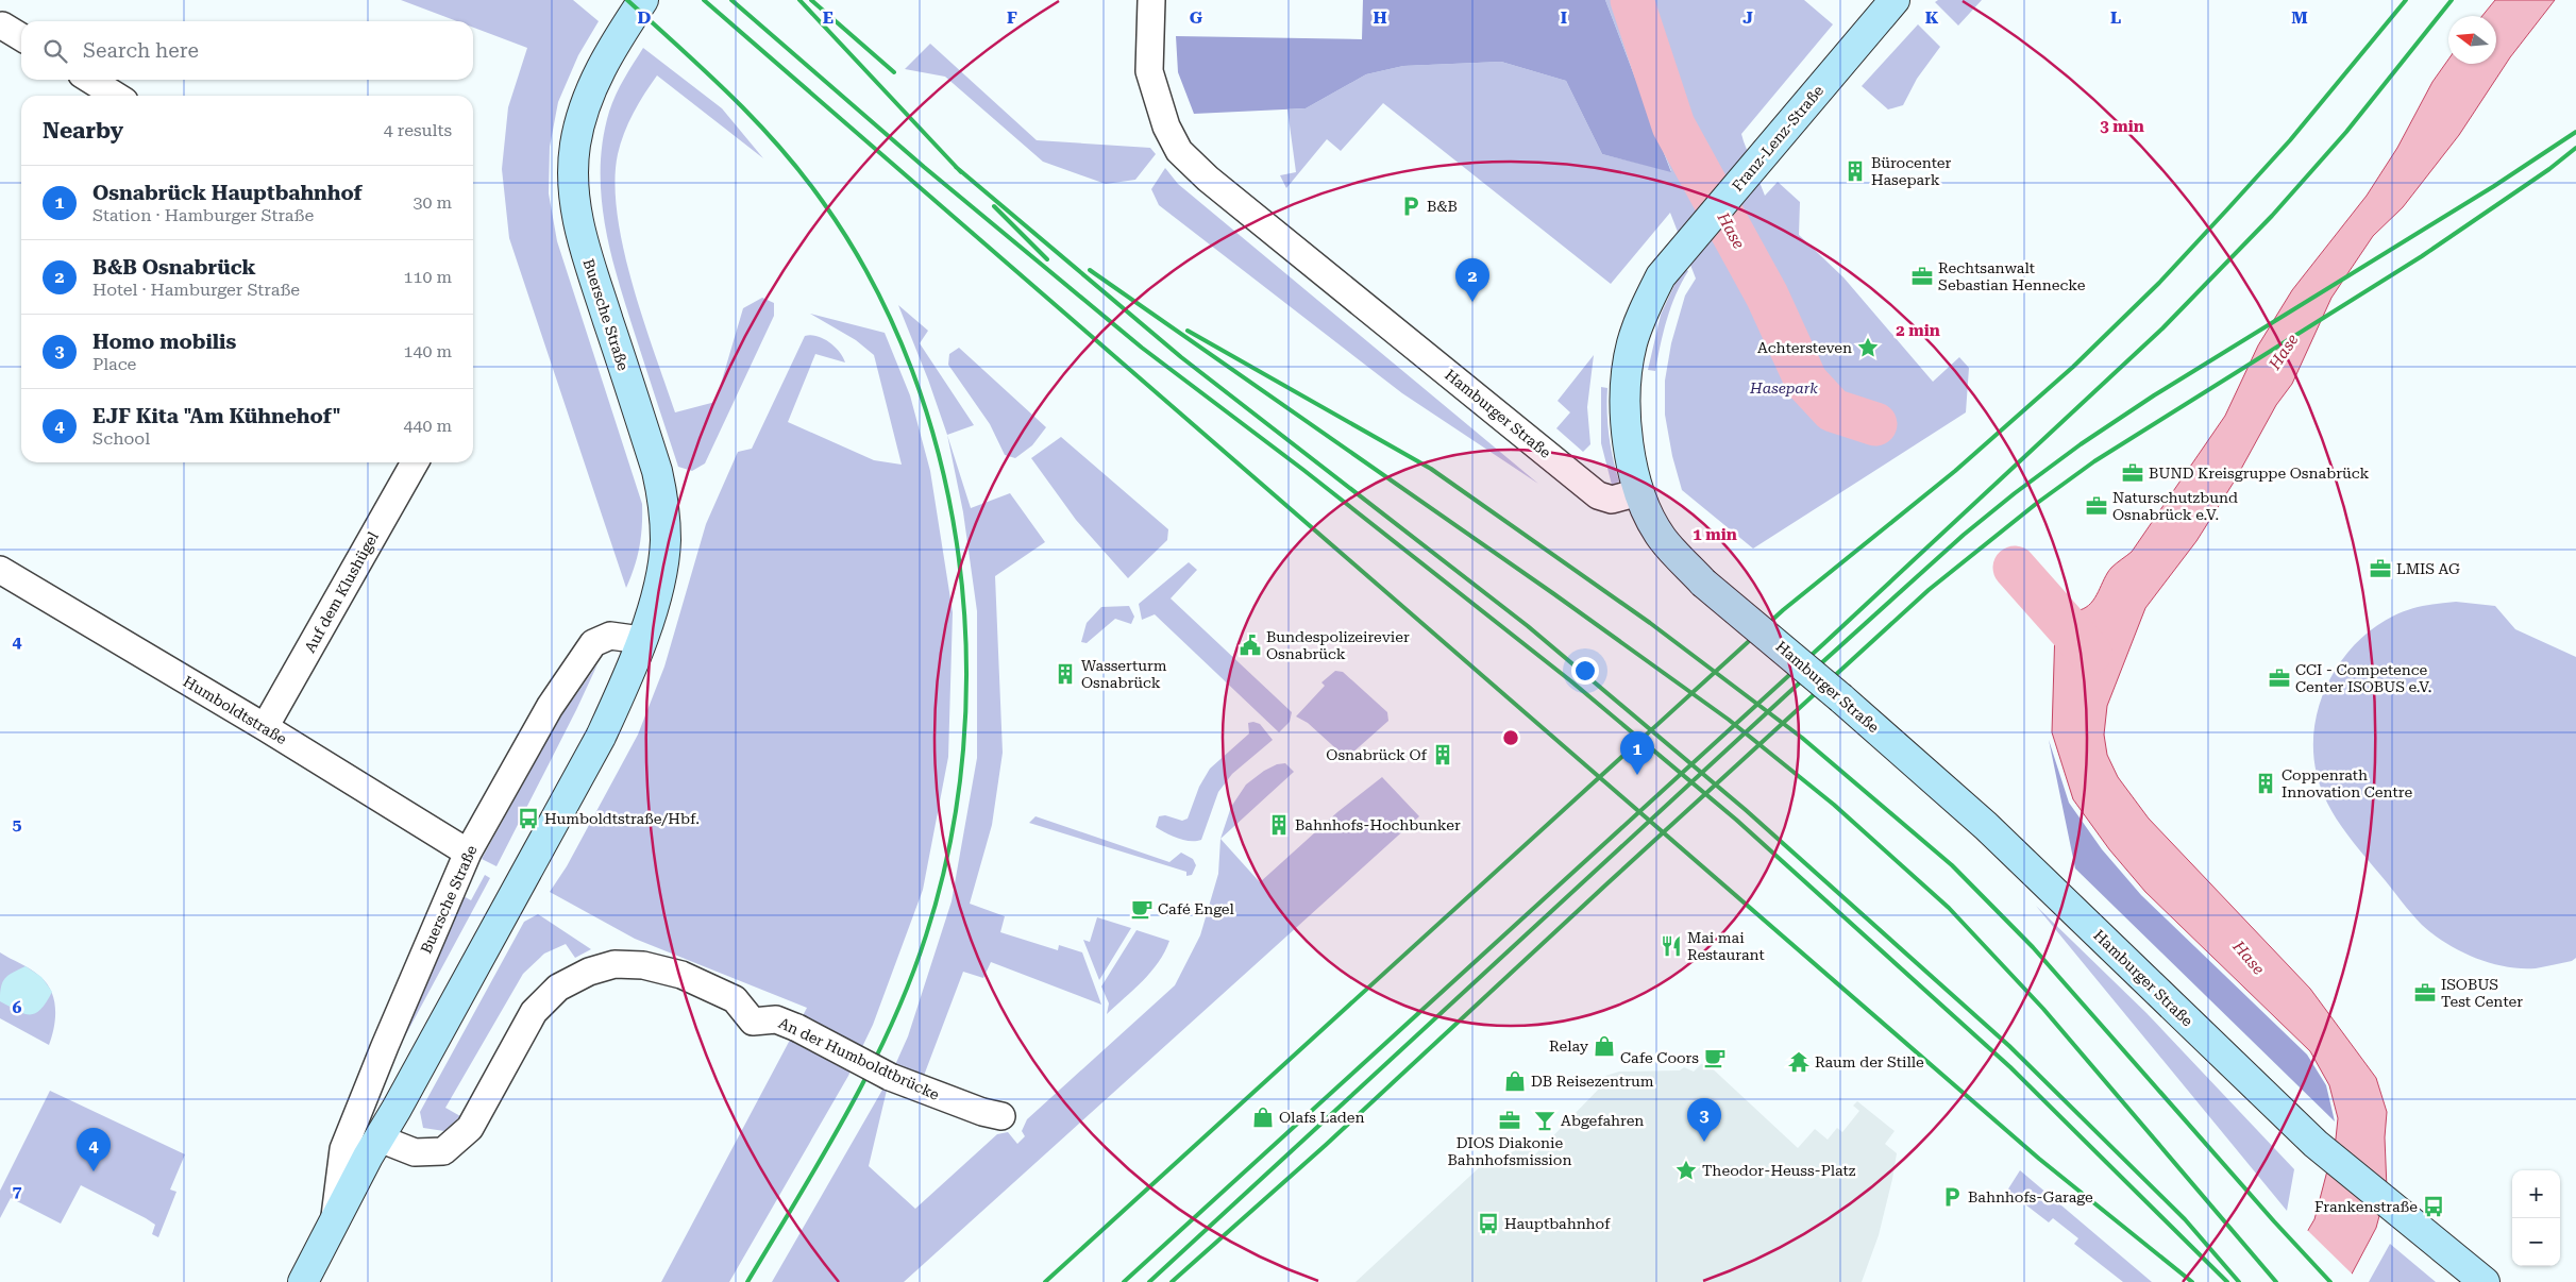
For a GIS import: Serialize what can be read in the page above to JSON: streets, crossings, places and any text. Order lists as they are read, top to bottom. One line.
{"streets":{"street":["Franz-Lenz-Straße","Buersche Straße","Hamburger Straße","Auf dem Klushügel","Humboldtstraße","An der Humboldtbrücke"]},"crossings":[["Franz-Lenz-Straße","Hamburger Straße"],["Buersche Straße","Humboldtstraße"],["Buersche Straße","An der Humboldtbrücke"],["Auf dem Klushügel","Humboldtstraße"]],"water":["Hase"],"parks":["Hasepark"],"places":{"building":["Bürocenter Hasepark","Wasserturm Osnabrück","Osnabrück Of","Coppenrath Innovation Centre","Bahnhofs-Hochbunker"],"parking":["B&B","Bahnhofs-Garage"],"office":["Rechtsanwalt Sebastian Hennecke","BUND Kreisgruppe Osnabrück","Naturschutzbund Osnabrück e.V.","LMIS AG","CCI - Competence Center ISOBUS e.V.","ISOBUS Test Center","DIOS Diakonie Bahnhofsmission"],"place":["Achtersteven","Theodor-Heuss-Platz"],"public building":["Bundespolizeirevier Osnabrück"],"bus stop":["Humboldtstraße/Hbf.","Frankenstraße","Hauptbahnhof"],"cafe":["Café Engel","Cafe Coors"],"restaurant":["Mai mai Restaurant"],"shop":["Relay","DB Reisezentrum","Olafs Laden"],"temple":["Raum der Stille"],"bar":["Abgefahren"]},"north":"left","page":{"search":"Search here","heading":["Nearby","4 results"],"list":[{"mark":"1","name":"Osnabrück Hauptbahnhof","note":"Station · Hamburger Straße","value":"30 m"},{"mark":"2","name":"B&B Osnabrück","note":"Hotel · Hamburger Straße","value":"110 m"},{"mark":"3","name":"Homo mobilis","note":"Place","value":"140 m"},{"mark":"4","name":"EJF Kita \"Am Kühnehof\"","note":"School","value":"440 m"}],"pins":["2","1","3","4"],"map_buttons":["+","−"]},"grid":{"columns":["D","E","F","G","H","I","J","K","L","M"],"rows":["4","5","6","7"]},"rings":["3 min","2 min","1 min"]}
